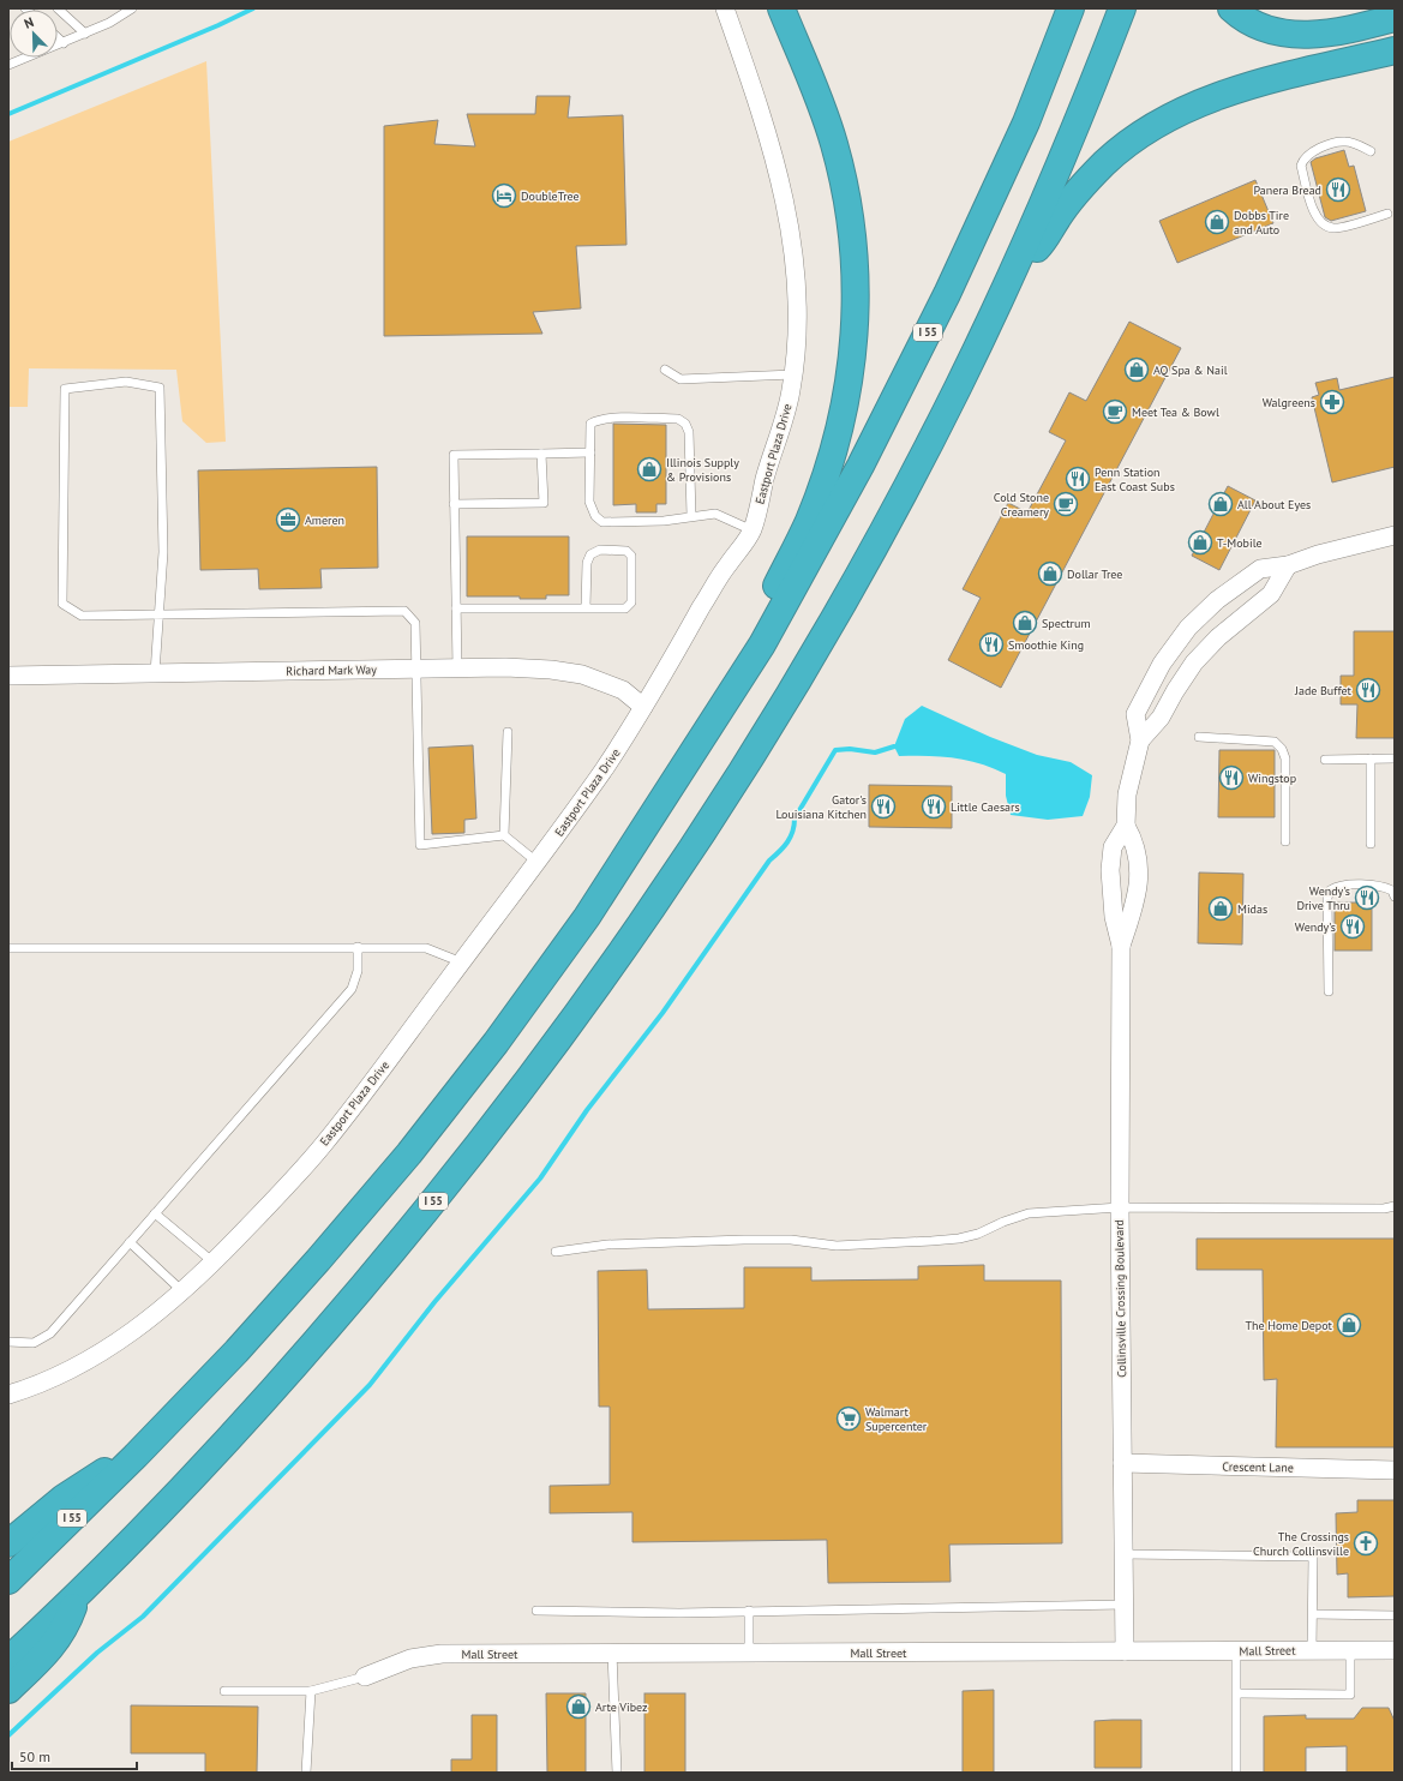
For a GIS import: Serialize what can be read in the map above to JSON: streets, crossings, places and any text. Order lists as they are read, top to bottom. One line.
{"streets":{"highway":["I 55"],"street":["Eastport Plaza Drive","Richard Mark Way","Collinsville Crossing Boulevard","Crescent Lane","Mall Street"]},"crossings":[["Eastport Plaza Drive","Richard Mark Way"],["Collinsville Crossing Boulevard","Crescent Lane"],["Collinsville Crossing Boulevard","Mall Street"]],"places":{"restaurant":["Panera Bread","Penn Station East Coast Subs","Smoothie King","Jade Buffet","Wingstop","Gator's Louisiana Kitchen","Little Caesars","Wendy's Drive Thru","Wendy's"],"hotel":["DoubleTree"],"shop":["Dobbs Tire and Auto","AQ Spa & Nail","Illinois Supply & Provisions","All About Eyes","T-Mobile","Dollar Tree","Spectrum","Midas","The Home Depot","Arte Vibez"],"pharmacy":["Walgreens"],"cafe":["Meet Tea & Bowl","Cold Stone Creamery"],"office":["Ameren"],"supermarket":["Walmart Supercenter"],"church":["The Crossings Church Collinsville"]},"scale_bar":"50 m","north":"top left"}
